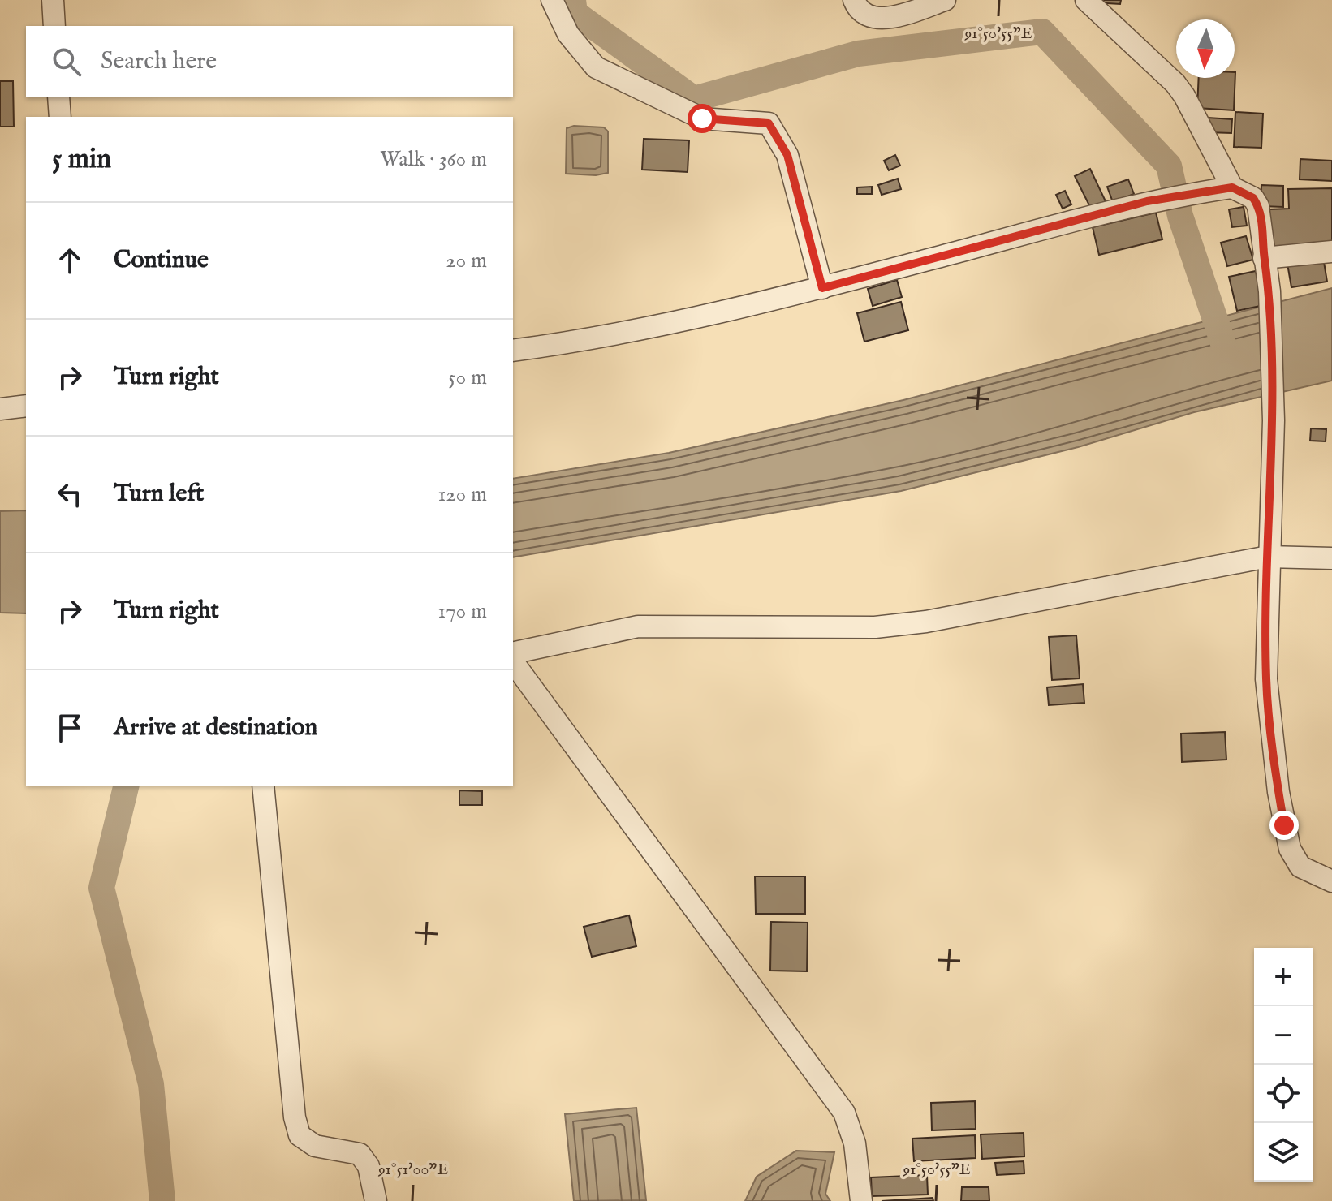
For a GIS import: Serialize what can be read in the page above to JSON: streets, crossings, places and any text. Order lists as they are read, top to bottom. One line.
{"north":"bottom","page":{"search":"Search here","heading":["5 min","Walk · 360 m"],"list":[["Continue","20 m"],["Turn right","50 m"],["Turn left","120 m"],["Turn right","170 m"],"Arrive at destination"],"map_buttons":["+","−"]},"coordinates":["91°50'55\"E","91°51'00\"E"]}
